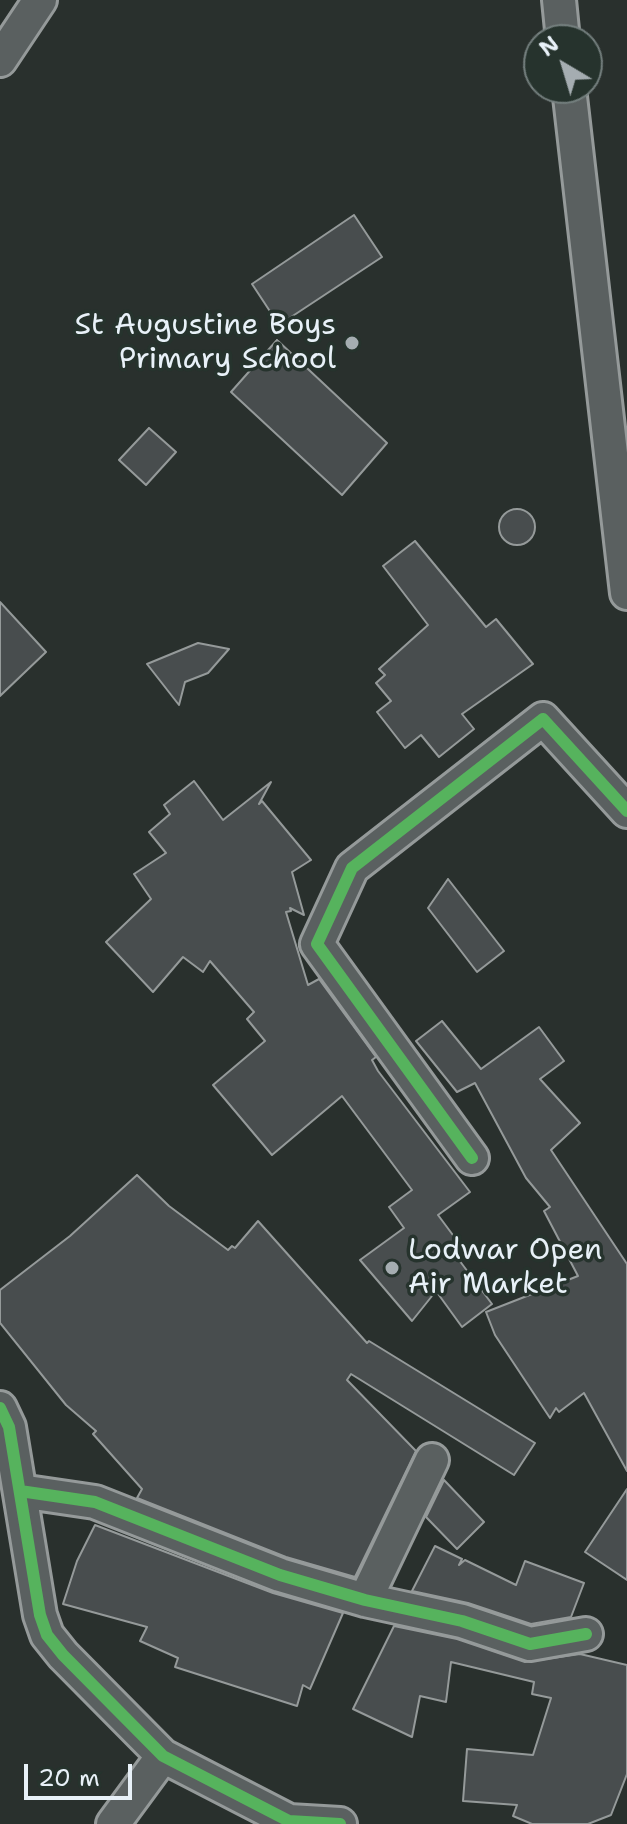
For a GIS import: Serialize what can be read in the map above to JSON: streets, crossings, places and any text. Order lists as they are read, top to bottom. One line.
{"places":["St Augustine Boys Primary School","Lodwar Open Air Market"],"scale_bar":"20 m","north":"top left"}
